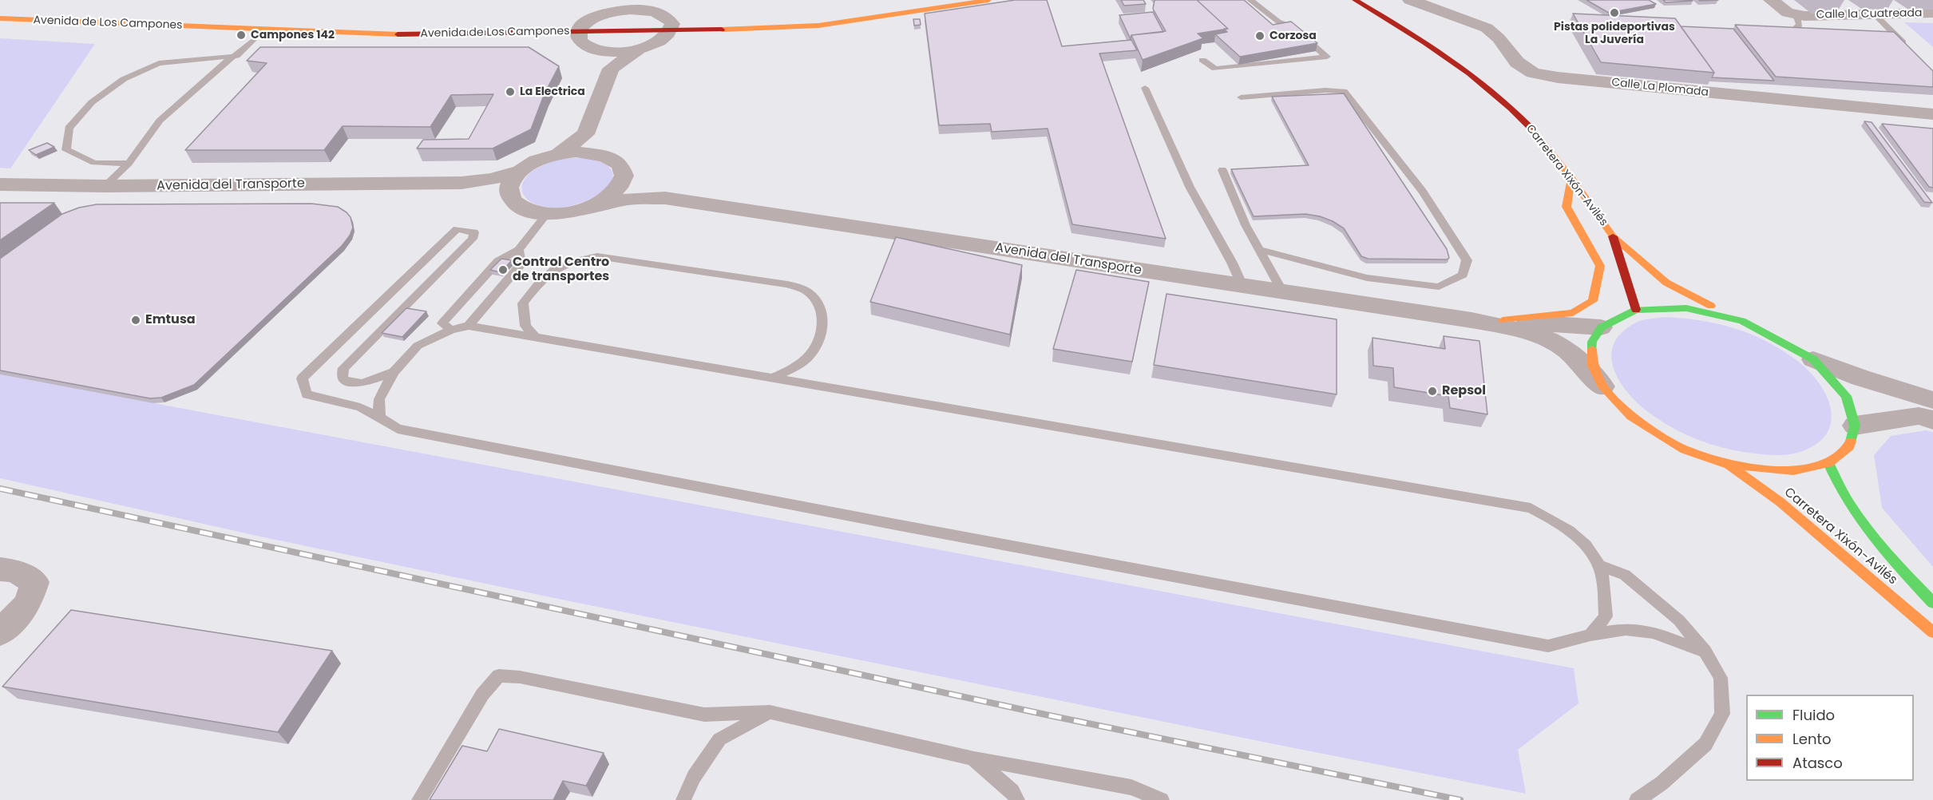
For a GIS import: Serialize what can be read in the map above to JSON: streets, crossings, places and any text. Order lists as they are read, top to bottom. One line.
{"streets":{"main road":["Avenida de Los Campones","Carretera Xixón-Avilés"],"street":["Calle la Cuatreada","Calle La Plomada","Avenida del Transporte"]},"places":["Pistas polideportivas La Juvería","Campones 142","Corzosa","La Electrica","Control Centro de transportes","Emtusa","Repsol"],"legend":["Fluido","Lento","Atasco"]}
